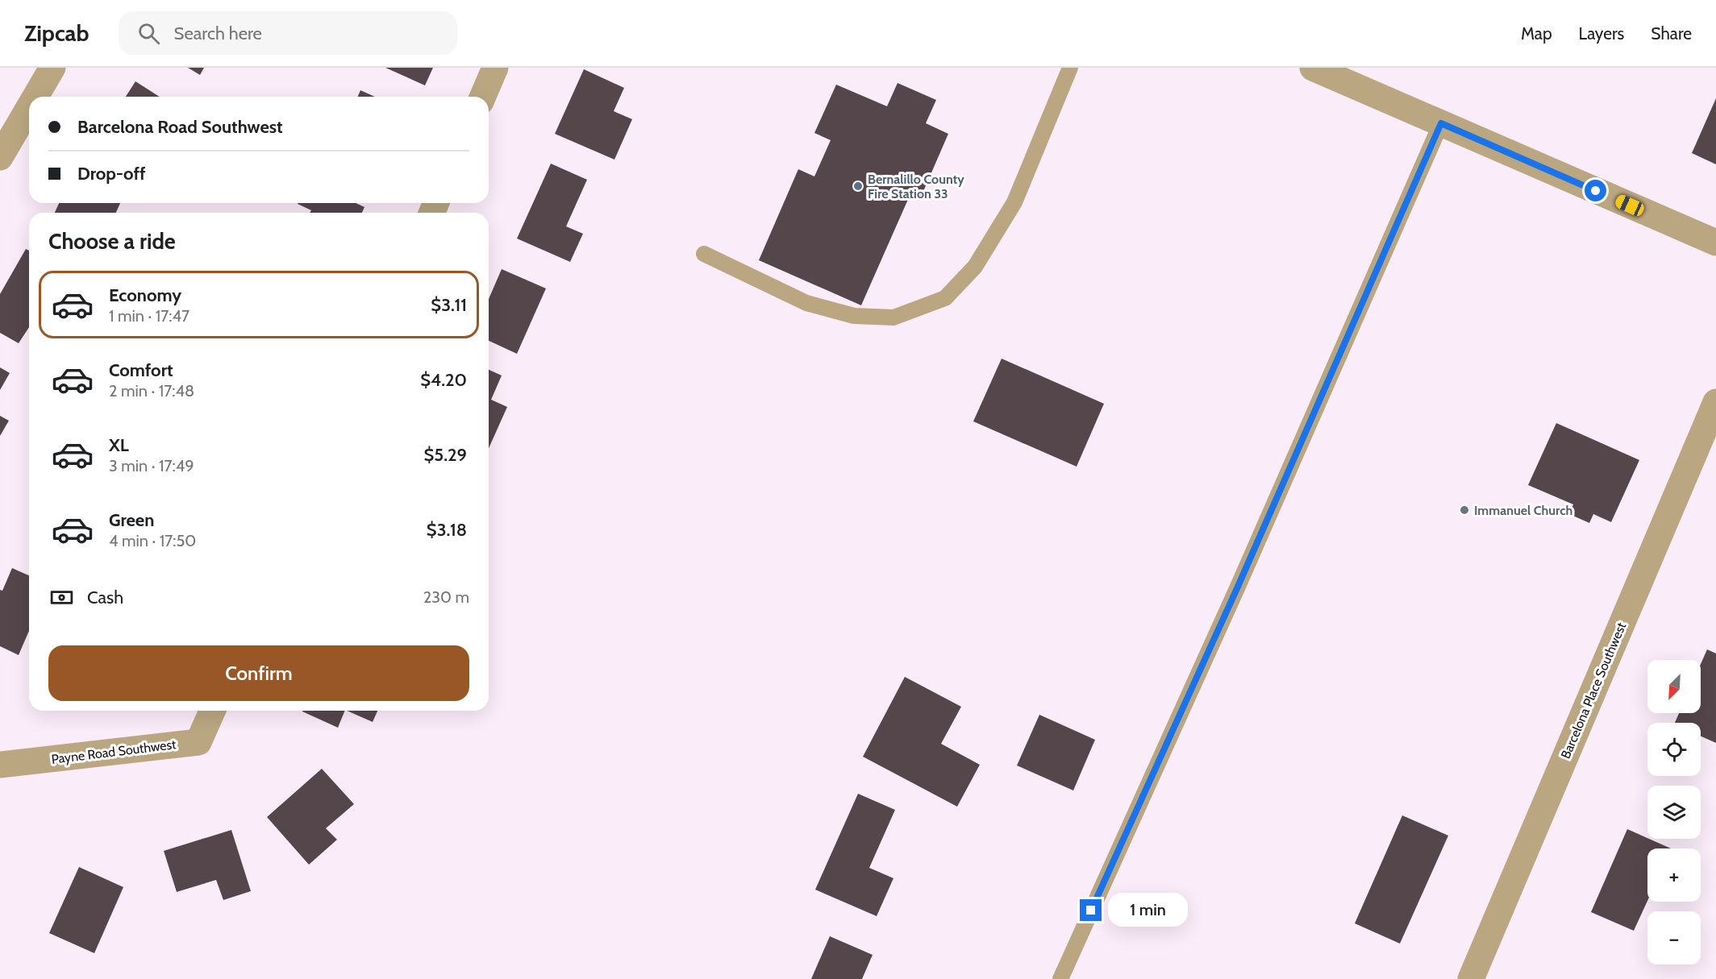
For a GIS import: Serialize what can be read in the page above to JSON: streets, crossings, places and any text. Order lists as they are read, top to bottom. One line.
{"streets":{"street":["Barcelona Place Southwest","Payne Road Southwest"]},"places":["Bernalillo County Fire Station 33","Immanuel Church"],"north":"bottom left","page":{"header":"Zipcab","search":"Search here","nav":["Map","Layers","Share"],"banner":["Barcelona Road Southwest","Drop-off"],"heading":"Choose a ride","list":[{"name":"Economy","note":"1 min · 17:47","value":"$3.11"},{"name":"Comfort","note":"2 min · 17:48","value":"$4.20"},{"name":"XL","note":"3 min · 17:49","value":"$5.29"},{"name":"Green","note":"4 min · 17:50","value":"$3.18"}],"pay":["Cash","230 m"],"buttons":"Confirm","map_buttons":["+","−"],"bubble":"1 min"}}
